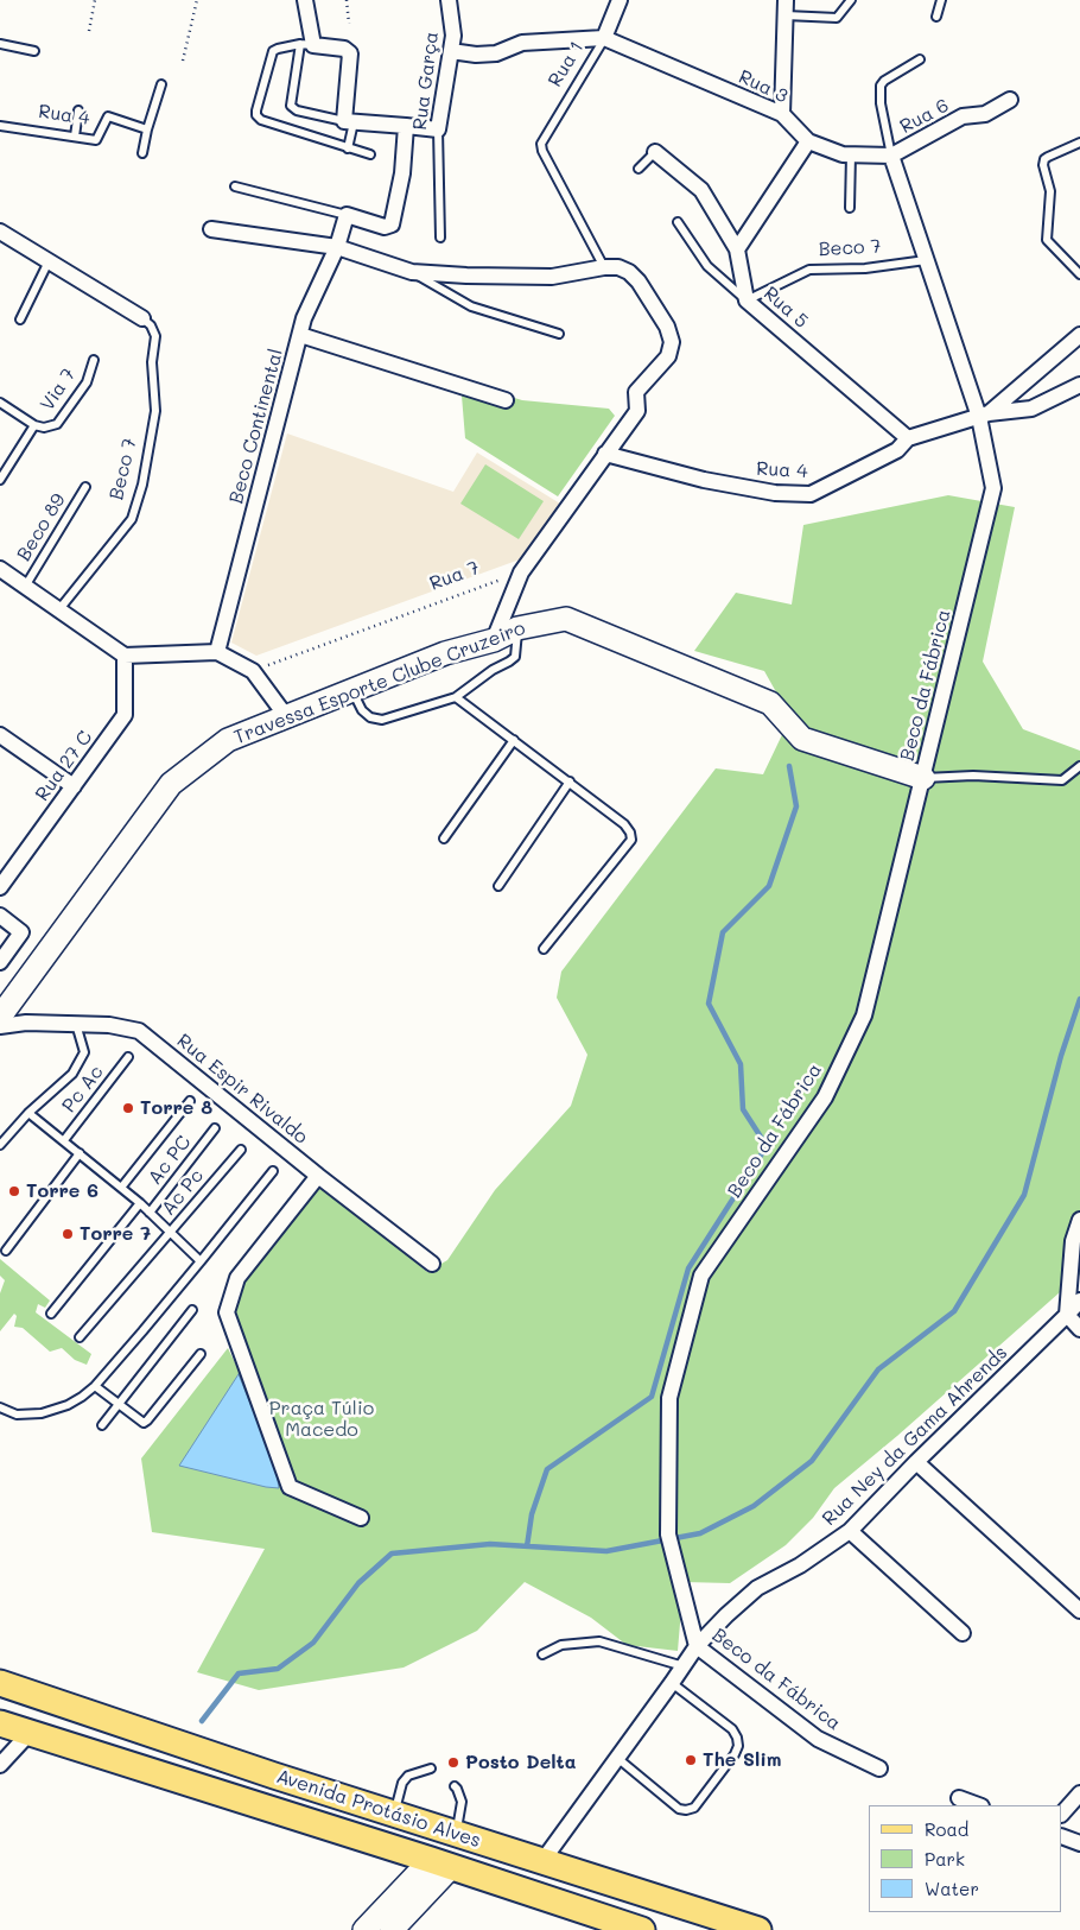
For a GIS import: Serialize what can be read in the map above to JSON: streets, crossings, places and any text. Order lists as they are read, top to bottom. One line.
{"streets":{"main road":["Avenida Protásio Alves"],"street":["Rua 1","Rua Garça","Rua 3","Rua 4","Rua 6","Rua 5","Beco Continental","Travessa Esporte Clube Cruzeiro","Beco da Fábrica","Rua 27 C","Rua Espir Rivaldo","Rua Ney da Gama Ahrends"],"lane":["Beco 7","Via 7","Beco 89","Pc Ac","Ac PC","Ac Pc"],"path":["Rua 7"]},"crossings":[["Rua 1","Rua 3"],["Rua Garça","Rua 3"],["Rua 3","Rua 6"],["Rua 4","Rua 5"],["Rua 4","Beco da Fábrica"],["Beco 7","Rua 5"],["Travessa Esporte Clube Cruzeiro","Beco da Fábrica"],["Beco da Fábrica","Rua Ney da Gama Ahrends"],["Rua Ney da Gama Ahrends","Avenida Protásio Alves"]],"parks":["Praça Túlio Macedo"],"places":["Torre 8","Torre 6","Torre 7","The Slim","Posto Delta"],"legend":["Road","Park","Water"]}
